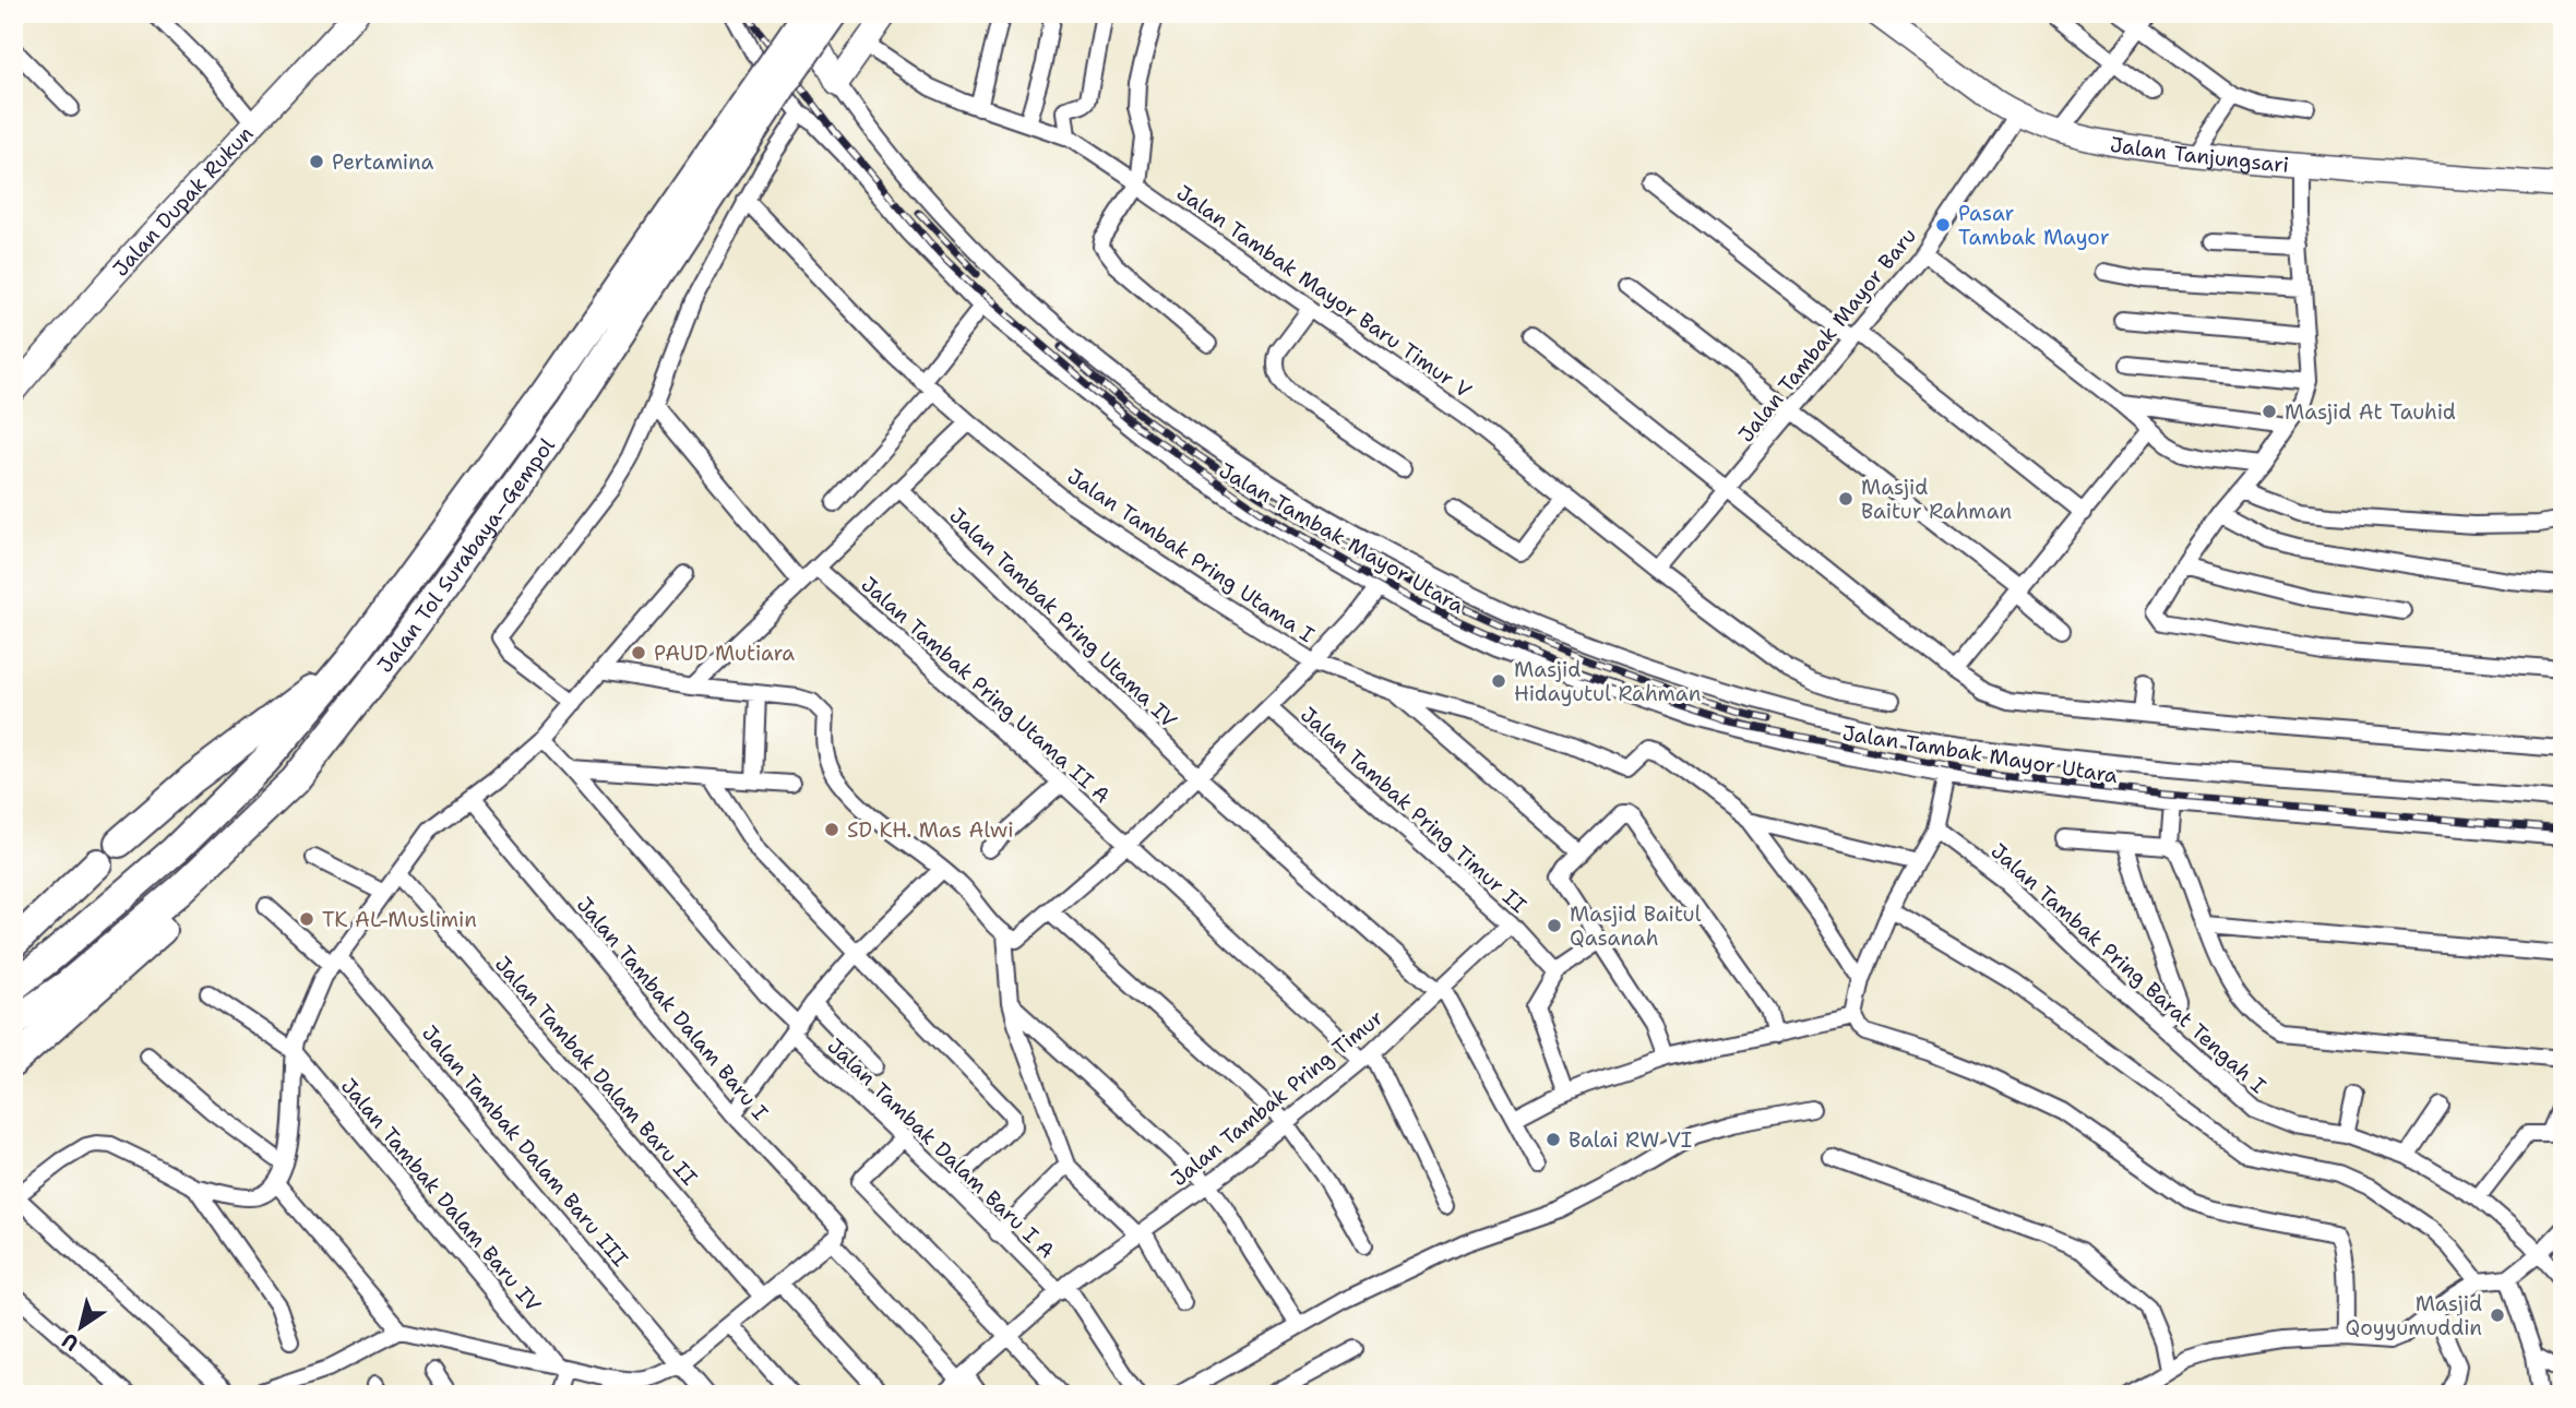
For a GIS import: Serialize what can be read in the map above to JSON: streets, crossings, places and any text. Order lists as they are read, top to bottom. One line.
{"streets":{"highway":["Jalan Tol Surabaya–Gempol"],"main road":["Jalan Tanjungsari","Jalan Dupak Rukun"],"street":["Jalan Tambak Mayor Baru Timur V","Jalan Tambak Mayor Baru","Jalan Tambak Mayor Utara","Jalan Tambak Pring Utama I","Jalan Tambak Pring Utama IV","Jalan Tambak Pring Utama II A","Jalan Tambak Pring Timur II","Jalan Tambak Pring Barat Tengah I","Jalan Tambak Dalam Baru I","Jalan Tambak Dalam Baru II","Jalan Tambak Pring Timur","Jalan Tambak Dalam Baru III","Jalan Tambak Dalam Baru I A","Jalan Tambak Dalam Baru IV"]},"crossings":[["Jalan Tanjungsari","Jalan Tambak Mayor Baru"],["Jalan Tambak Mayor Baru Timur V","Jalan Tambak Mayor Baru"],["Jalan Tambak Pring Utama IV","Jalan Tambak Pring Timur"],["Jalan Tambak Pring Utama II A","Jalan Tambak Pring Timur"],["Jalan Tambak Pring Timur II","Jalan Tambak Pring Timur"],["Jalan Tambak Pring Timur","Jalan Tambak Dalam Baru I A"]],"places":["Pertamina","Pasar Tambak Mayor","Masjid At Tauhid","Masjid Baitur Rahman","PAUD Mutiara","Masjid Hidayutul Rahman","SD KH. Mas Alwi","TK AL-Muslimin","Masjid Baitul Qasanah","Balai RW VI","Masjid Qoyyumuddin"],"north":"bottom left"}
